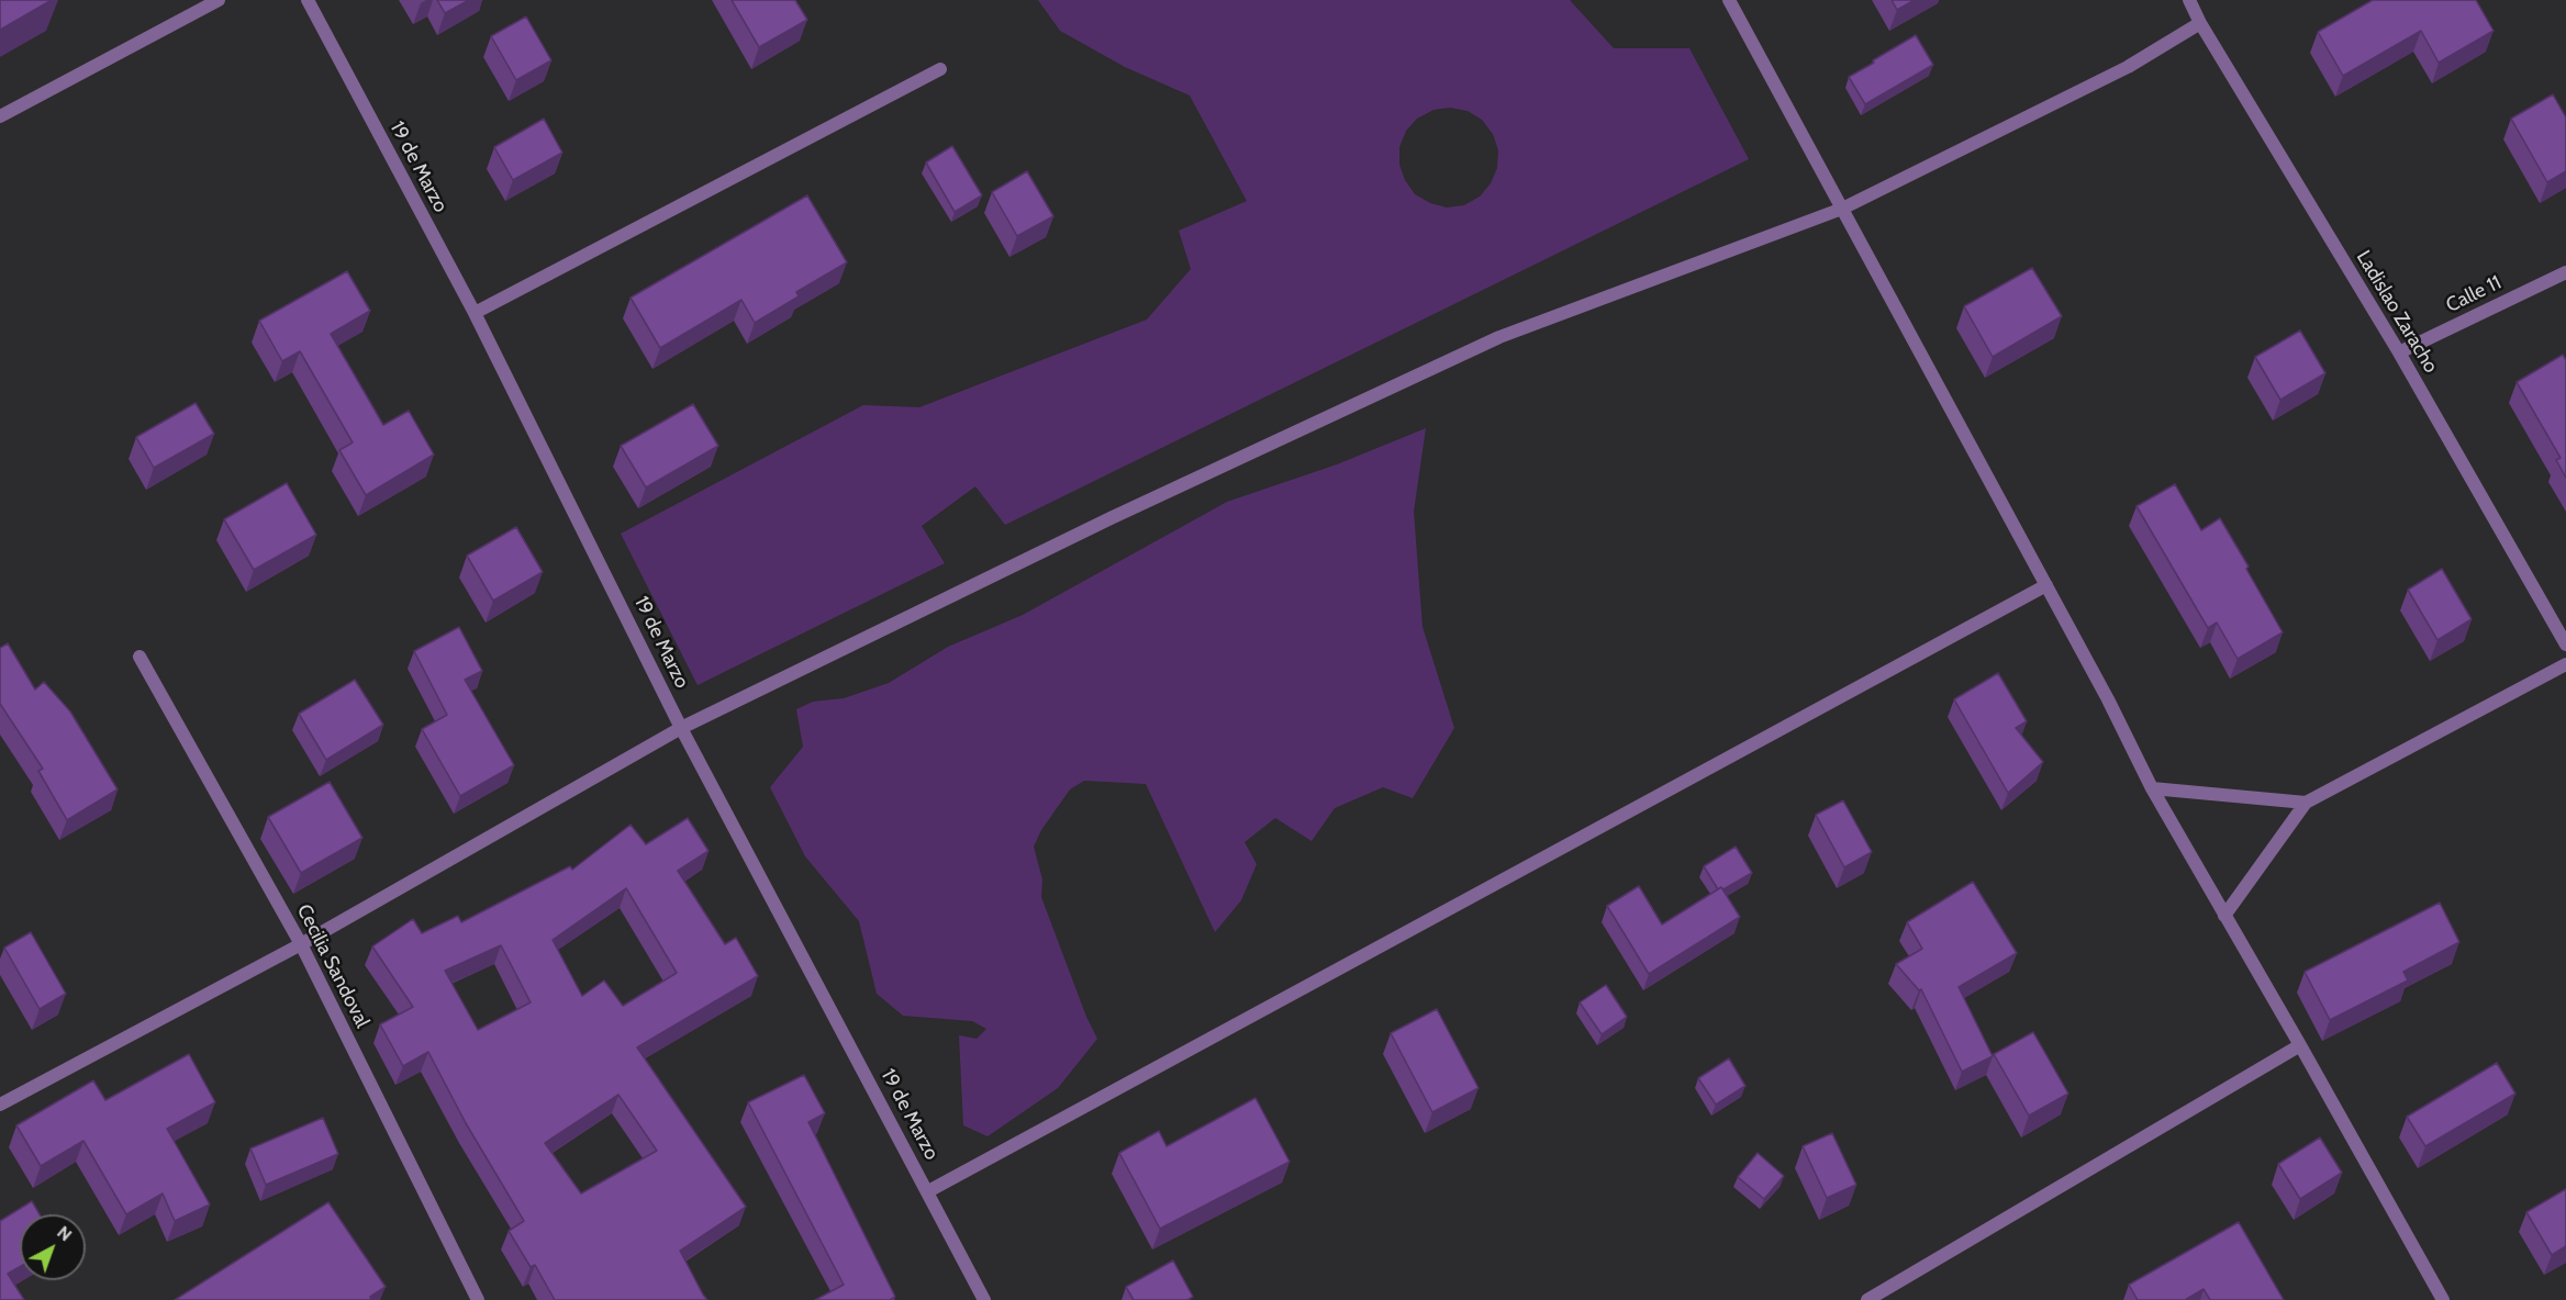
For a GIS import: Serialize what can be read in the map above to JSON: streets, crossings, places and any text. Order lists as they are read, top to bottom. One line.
{"streets":{"street":["19 de Marzo","Calle 11","Ladislao Zaracho","Cecilia Sandoval"]},"crossings":[["Calle 11","Ladislao Zaracho"]],"north":"top right"}
